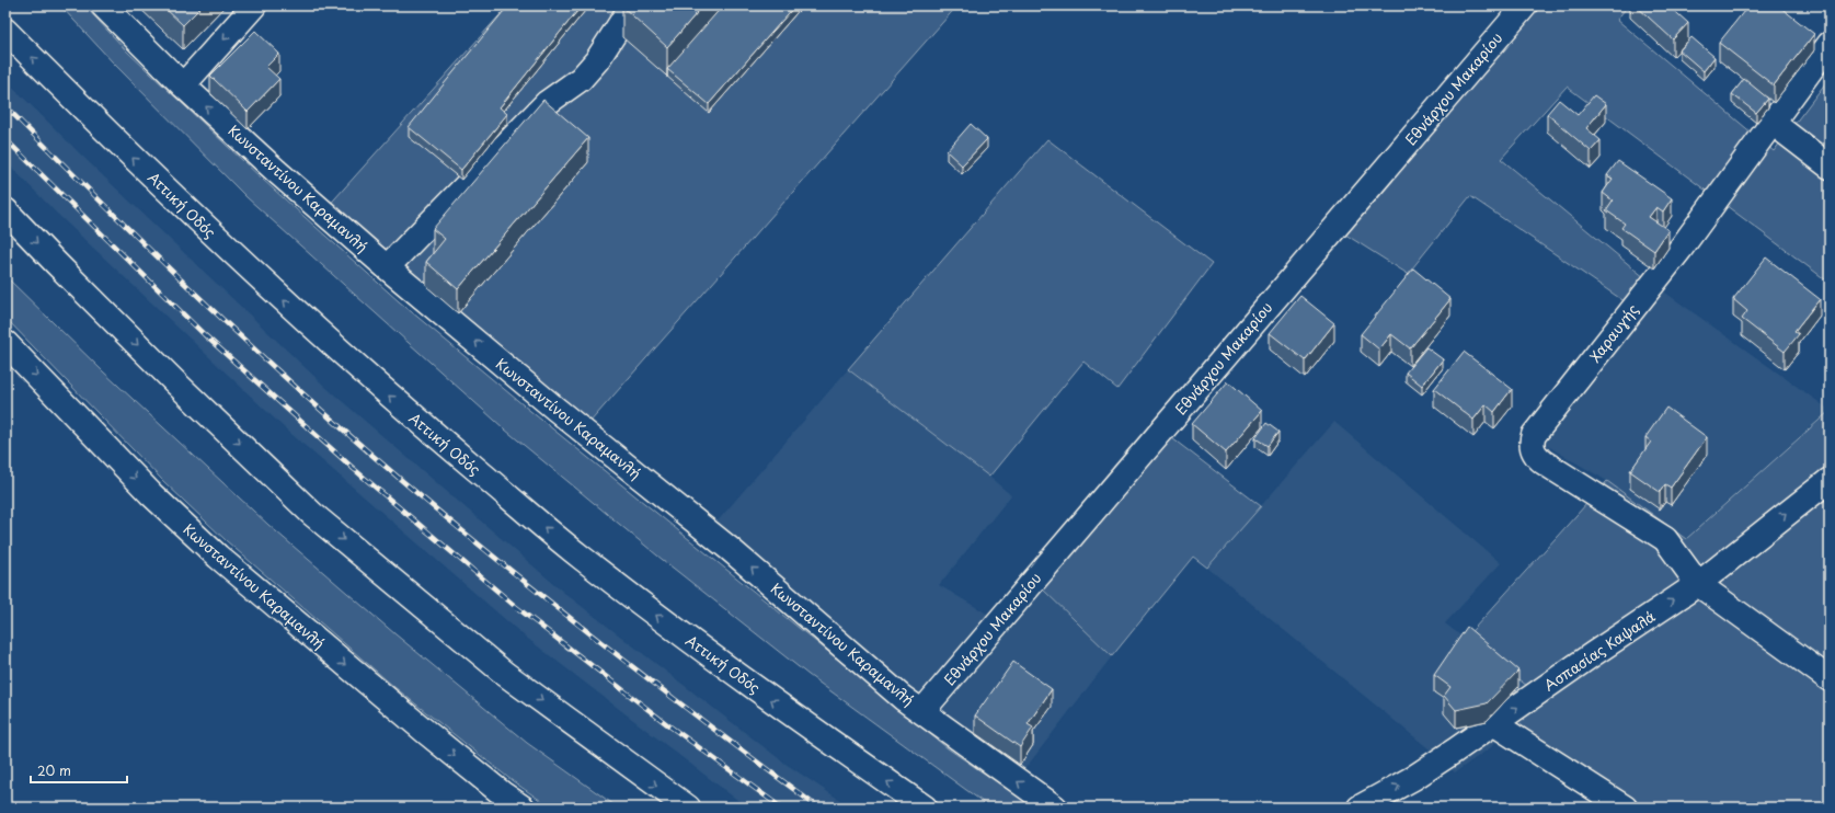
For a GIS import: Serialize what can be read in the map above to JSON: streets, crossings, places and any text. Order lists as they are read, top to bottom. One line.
{"streets":{"main road":["Εθνάρχου Μακαρίου","Κωνσταντίνου Καραμανλή","Αττική Οδός","Χαραυγής","Ασπασίας Καψαλά"]},"crossings":[["Εθνάρχου Μακαρίου","Κωνσταντίνου Καραμανλή"],["Χαραυγής","Ασπασίας Καψαλά"]],"one_way":["Ασπασίας Καψαλά"],"scale_bar":"20 m"}
